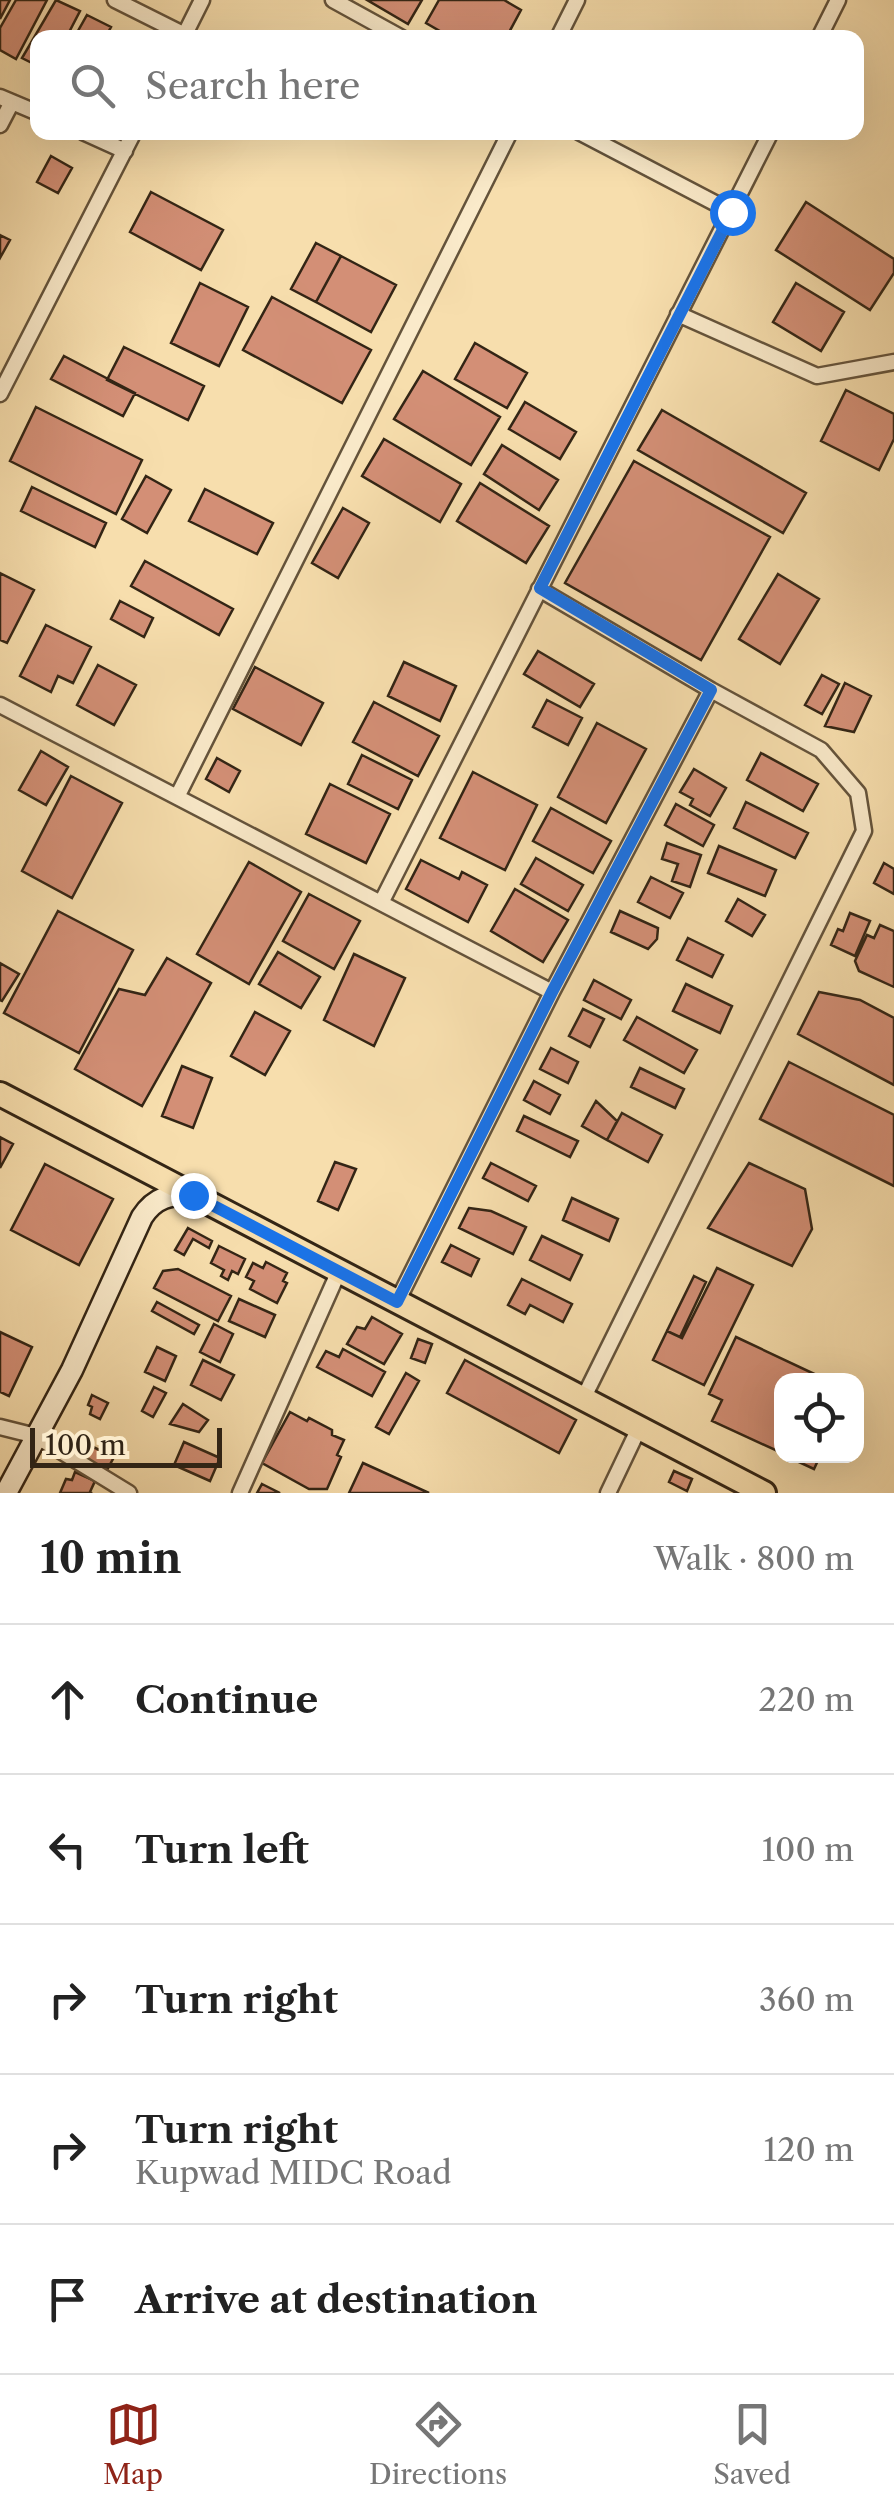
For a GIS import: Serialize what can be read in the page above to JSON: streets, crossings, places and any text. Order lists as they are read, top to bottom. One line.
{"scale_bar":"100 m","page":{"search":"Search here","scale":"100 m","heading":["10 min","Walk · 800 m"],"list":[["Continue","220 m"],["Turn left","100 m"],["Turn right","360 m"],["Turn right","Kupwad MIDC Road","120 m"],"Arrive at destination"],"nav":["Map","Directions","Saved"]}}
